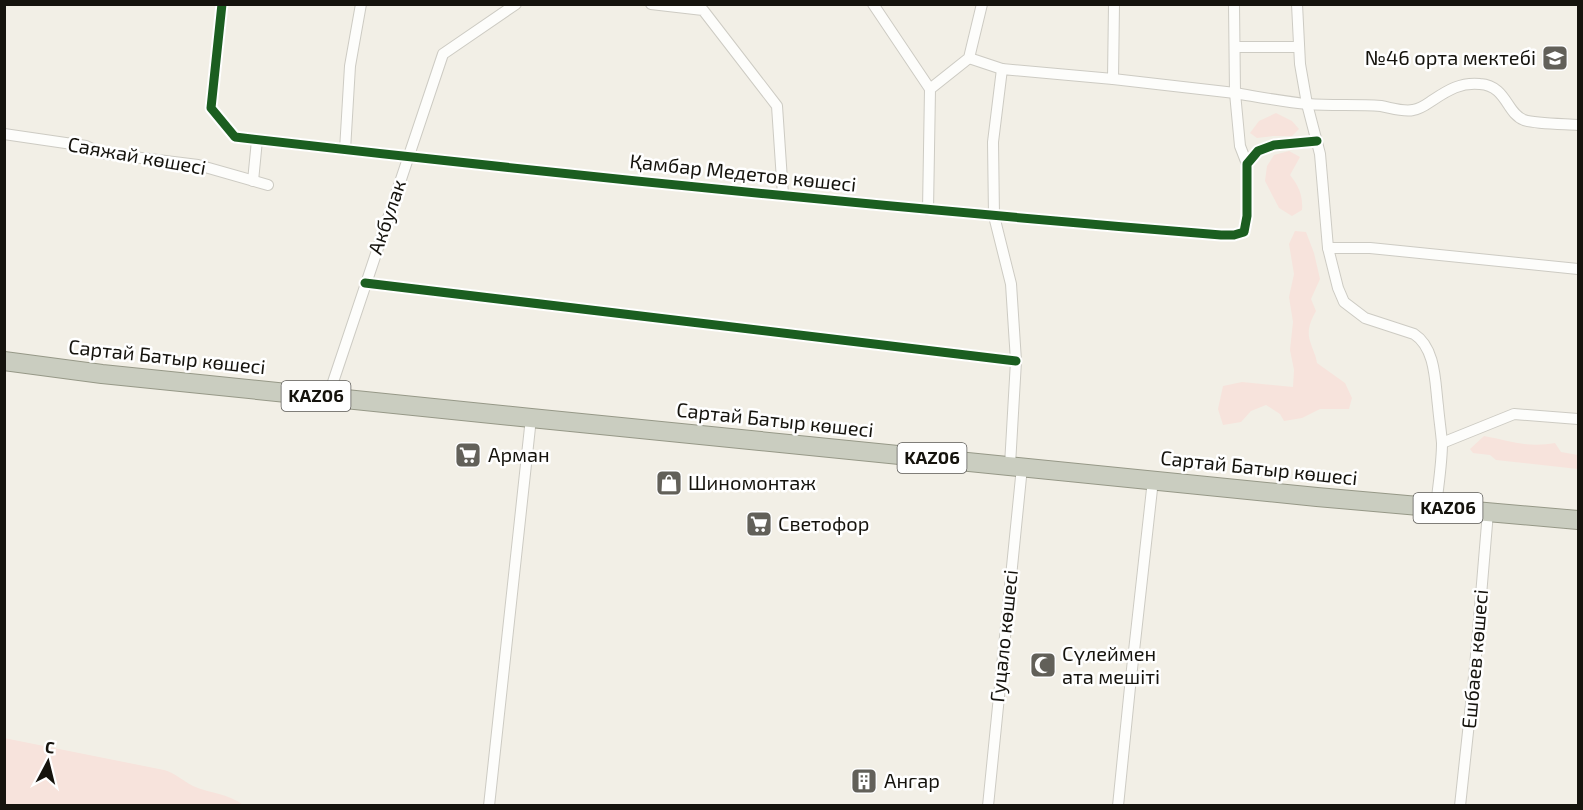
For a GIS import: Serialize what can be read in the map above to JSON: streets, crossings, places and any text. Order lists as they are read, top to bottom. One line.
{"streets":{"highway":["Сартай Батыр көшесі","KАZ06"],"street":["Саяжай көшесі","Қамбар Медетов көшесі","Акбулак","Гуцало көшесі","Ешбаев көшесі"]},"crossings":[["Қамбар Медетов көшесі","Акбулак"],["Қамбар Медетов көшесі","Гуцало көшесі"],["Акбулак","Сартай Батыр көшесі"],["Сартай Батыр көшесі","Гуцало көшесі"],["Сартай Батыр көшесі","Ешбаев көшесі"]],"places":{"school or university":["№46 орта мектебі"],"supermarket":["Арман","Светофор"],"shop":["Шиномонтаж"],"mosque":["Сүлеймен ата мешіті"],"building":["Ангар"]},"north":"top"}
